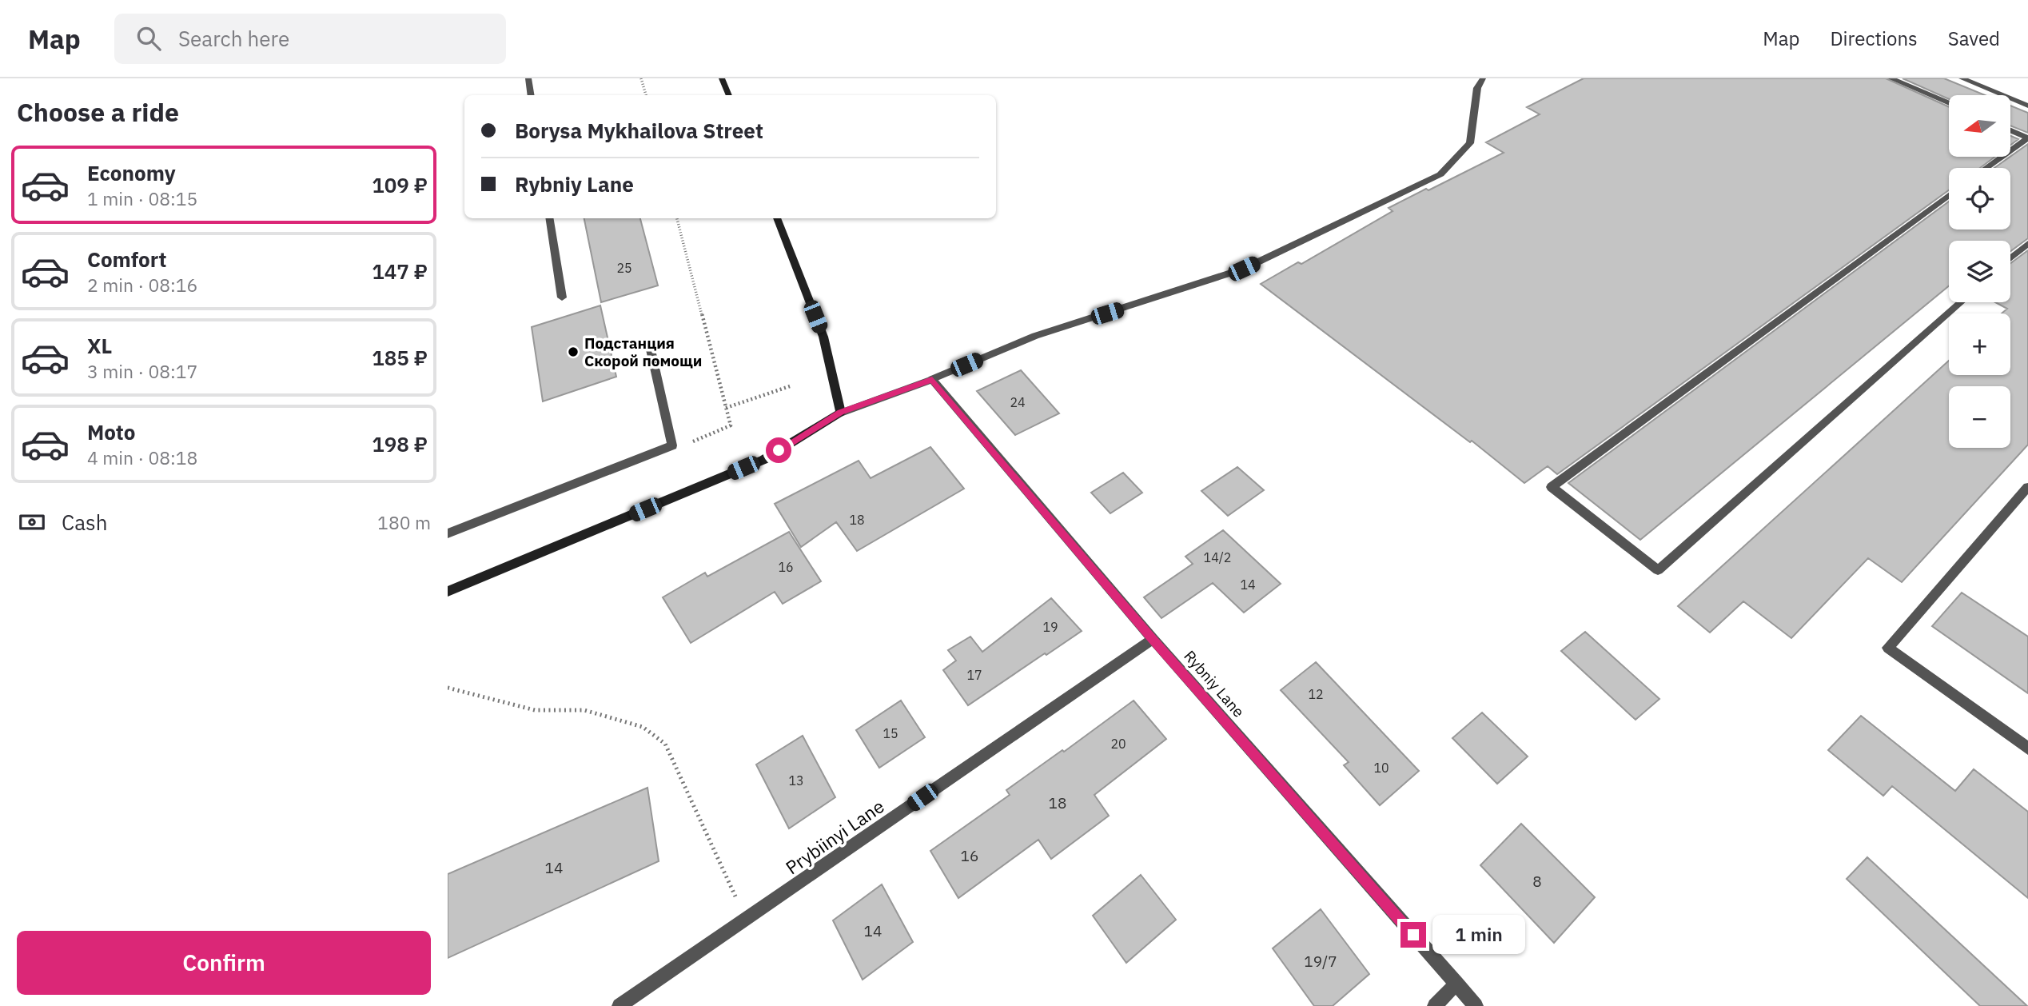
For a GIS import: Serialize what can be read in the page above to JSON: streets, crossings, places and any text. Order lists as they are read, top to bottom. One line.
{"streets":{"street":["Rybniy Lane","Prybiinyi Lane"]},"crossings":[["Rybniy Lane","Prybiinyi Lane"]],"places":["Подстанция Скорой помощи"],"house_numbers":["25","24","18","14/2","16","14","19","17","12","15","20","10","13","18","16","14","8","14","19/7"],"north":"left","page":{"header":"Map","search":"Search here","nav":["Map","Directions","Saved"],"heading":"Choose a ride","map_buttons":["+","−"],"banner":["Borysa Mykhailova Street","Rybniy Lane"],"list":[{"name":"Economy","note":"1 min · 08:15","value":"109 ₽"},{"name":"Comfort","note":"2 min · 08:16","value":"147 ₽"},{"name":"XL","note":"3 min · 08:17","value":"185 ₽"},{"name":"Moto","note":"4 min · 08:18","value":"198 ₽"}],"pay":["Cash","180 m"],"bubble":"1 min","buttons":"Confirm"}}
